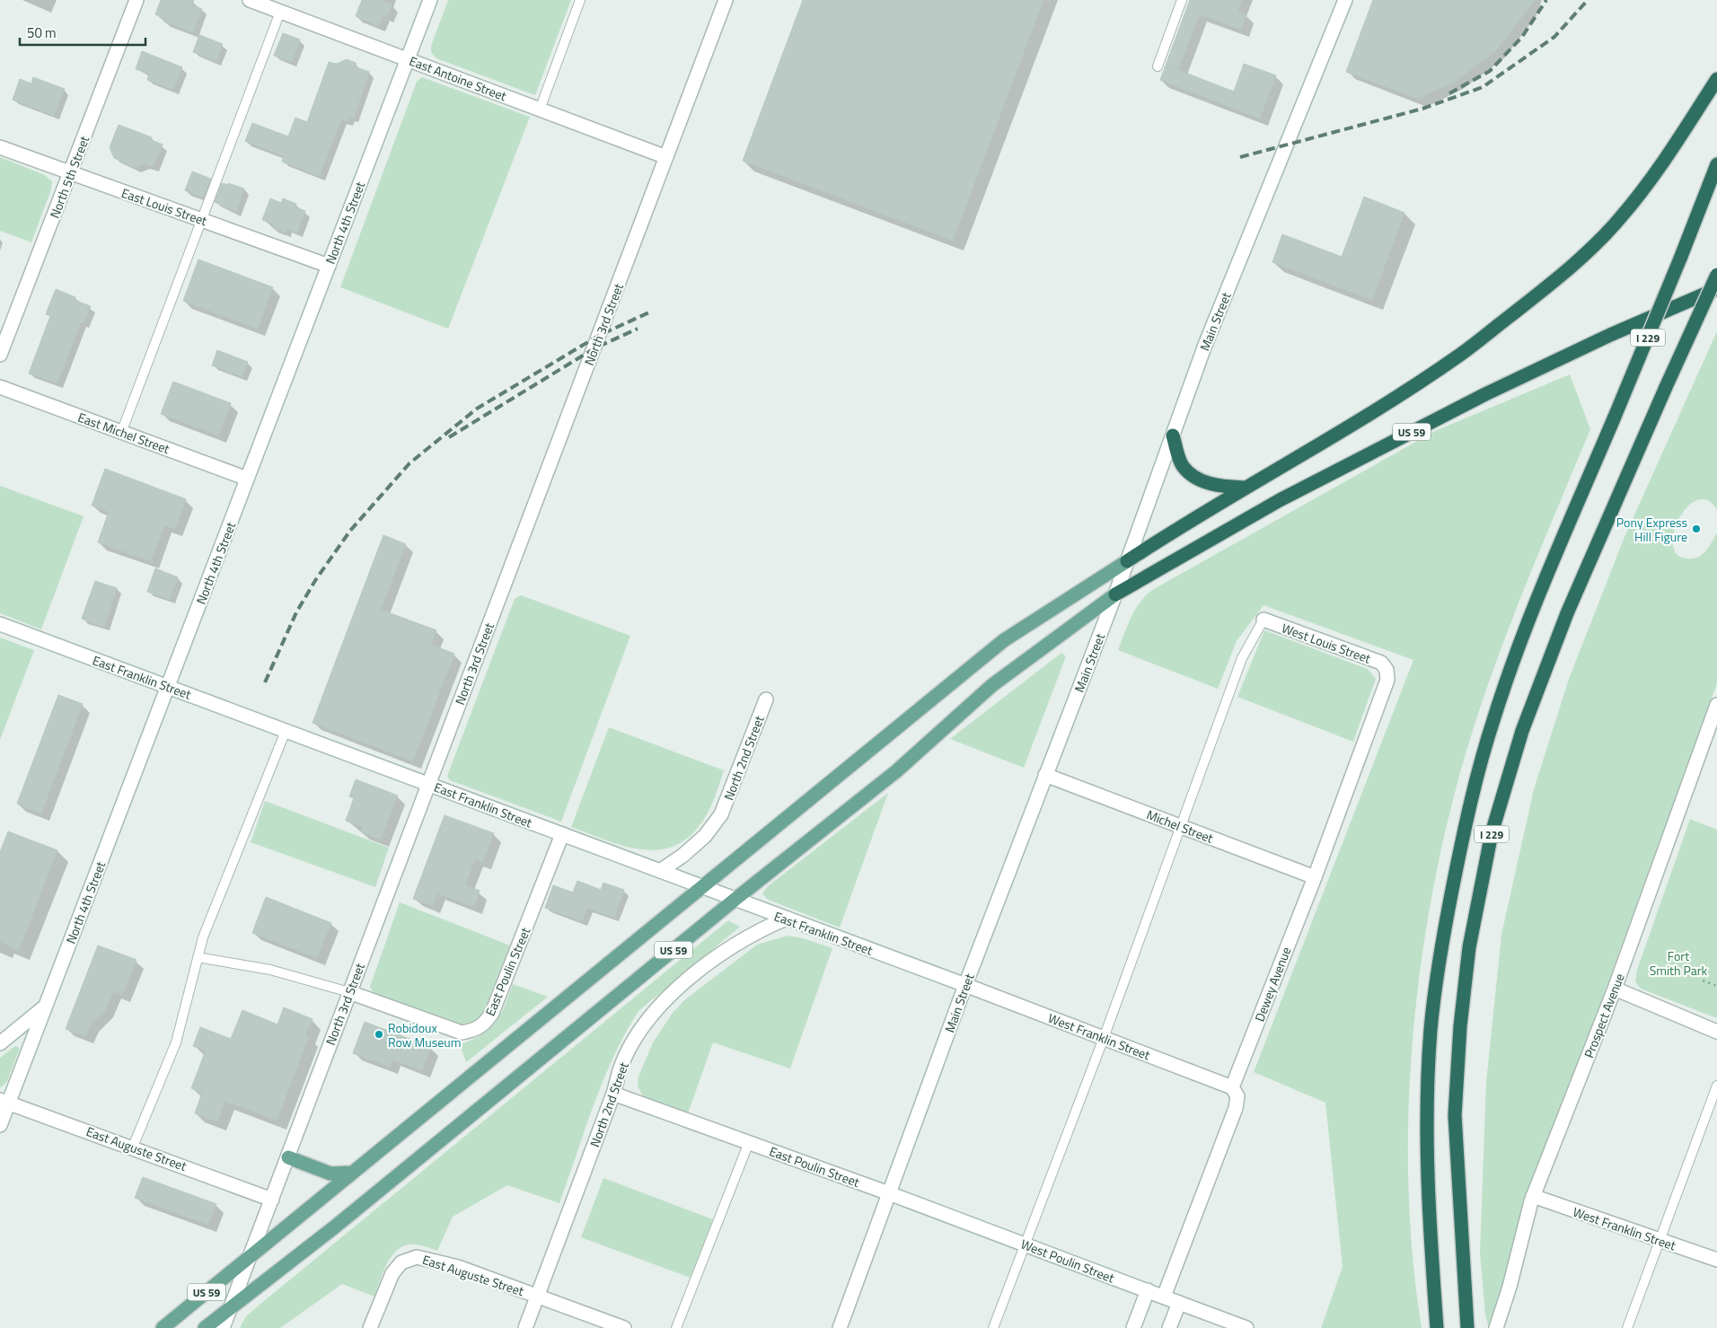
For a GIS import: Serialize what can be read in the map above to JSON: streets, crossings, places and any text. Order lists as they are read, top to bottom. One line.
{"streets":{"highway":["I 229","US 59"],"street":["East Antoine Street","North 5th Street","East Louis Street","North 4th Street","Main Street","North 3rd Street","East Michel Street","West Louis Street","East Franklin Street","North 2nd Street","Michel Street","East Poulin Street","Dewey Avenue","Prospect Avenue","West Franklin Street","East Auguste Street","West Poulin Street"]},"crossings":[["East Antoine Street","North 4th Street"],["East Antoine Street","North 3rd Street"],["North 5th Street","East Louis Street"],["East Louis Street","North 4th Street"],["North 4th Street","East Michel Street"],["North 4th Street","East Franklin Street"],["North 4th Street","East Auguste Street"],["Main Street","US 59"],["Main Street","East Franklin Street"],["Main Street","Michel Street"],["Main Street","East Poulin Street"],["Main Street","West Franklin Street"],["Main Street","West Poulin Street"],["North 3rd Street","US 59"],["North 3rd Street","East Franklin Street"],["North 3rd Street","East Poulin Street"],["North 3rd Street","East Auguste Street"],["US 59","East Franklin Street"],["West Louis Street","Dewey Avenue"],["East Franklin Street","North 2nd Street"],["East Franklin Street","East Poulin Street"],["East Franklin Street","West Franklin Street"],["North 2nd Street","East Poulin Street"],["North 2nd Street","East Auguste Street"],["Michel Street","Dewey Avenue"],["East Poulin Street","West Poulin Street"],["Dewey Avenue","West Franklin Street"],["Prospect Avenue","West Franklin Street"]],"parks":["Fort Smith Park"],"places":["Pony Express Hill Figure","Robidoux Row Museum"],"scale_bar":"50 m"}
